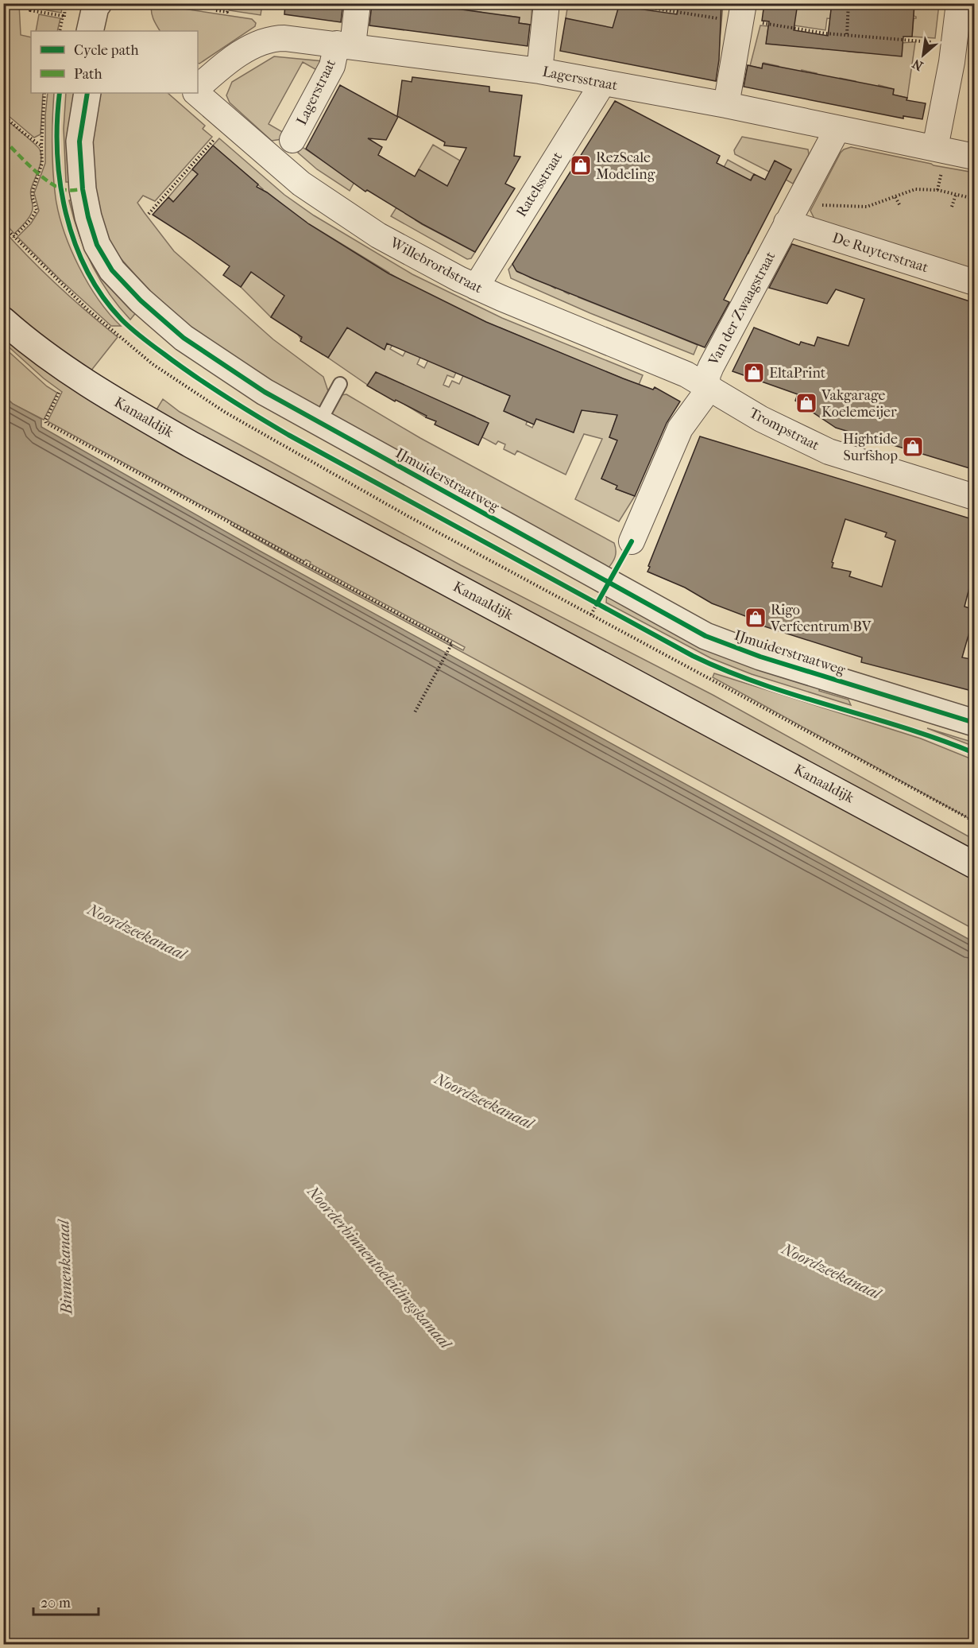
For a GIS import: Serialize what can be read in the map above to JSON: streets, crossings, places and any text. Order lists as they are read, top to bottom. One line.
{"streets":{"street":["Lagersstraat","Lagerstraat","Ratelsstraat","De Ruyterstraat","Willebrordstraat","Van der Zwaagstraat","Kanaaldijk","Trompstraat","IJmuiderstraatweg"]},"crossings":[["Lagersstraat","Lagerstraat"],["Lagersstraat","Ratelsstraat"],["Lagersstraat","Van der Zwaagstraat"],["Ratelsstraat","Willebrordstraat"],["De Ruyterstraat","Van der Zwaagstraat"],["Willebrordstraat","Van der Zwaagstraat"],["Willebrordstraat","Trompstraat"],["Van der Zwaagstraat","Trompstraat"]],"water":["Noordzeekanaal","Binnenkanaal","Noorderbinnentoeleidingskanaal"],"places":{"shop":["RezScale Modeling","EltaPrint","Vakgarage Koelemeijer","Hightide Surfshop","Rigo Verfcentrum BV"]},"legend":["Cycle path","Path"],"scale_bar":"20 m","north":"bottom left"}
